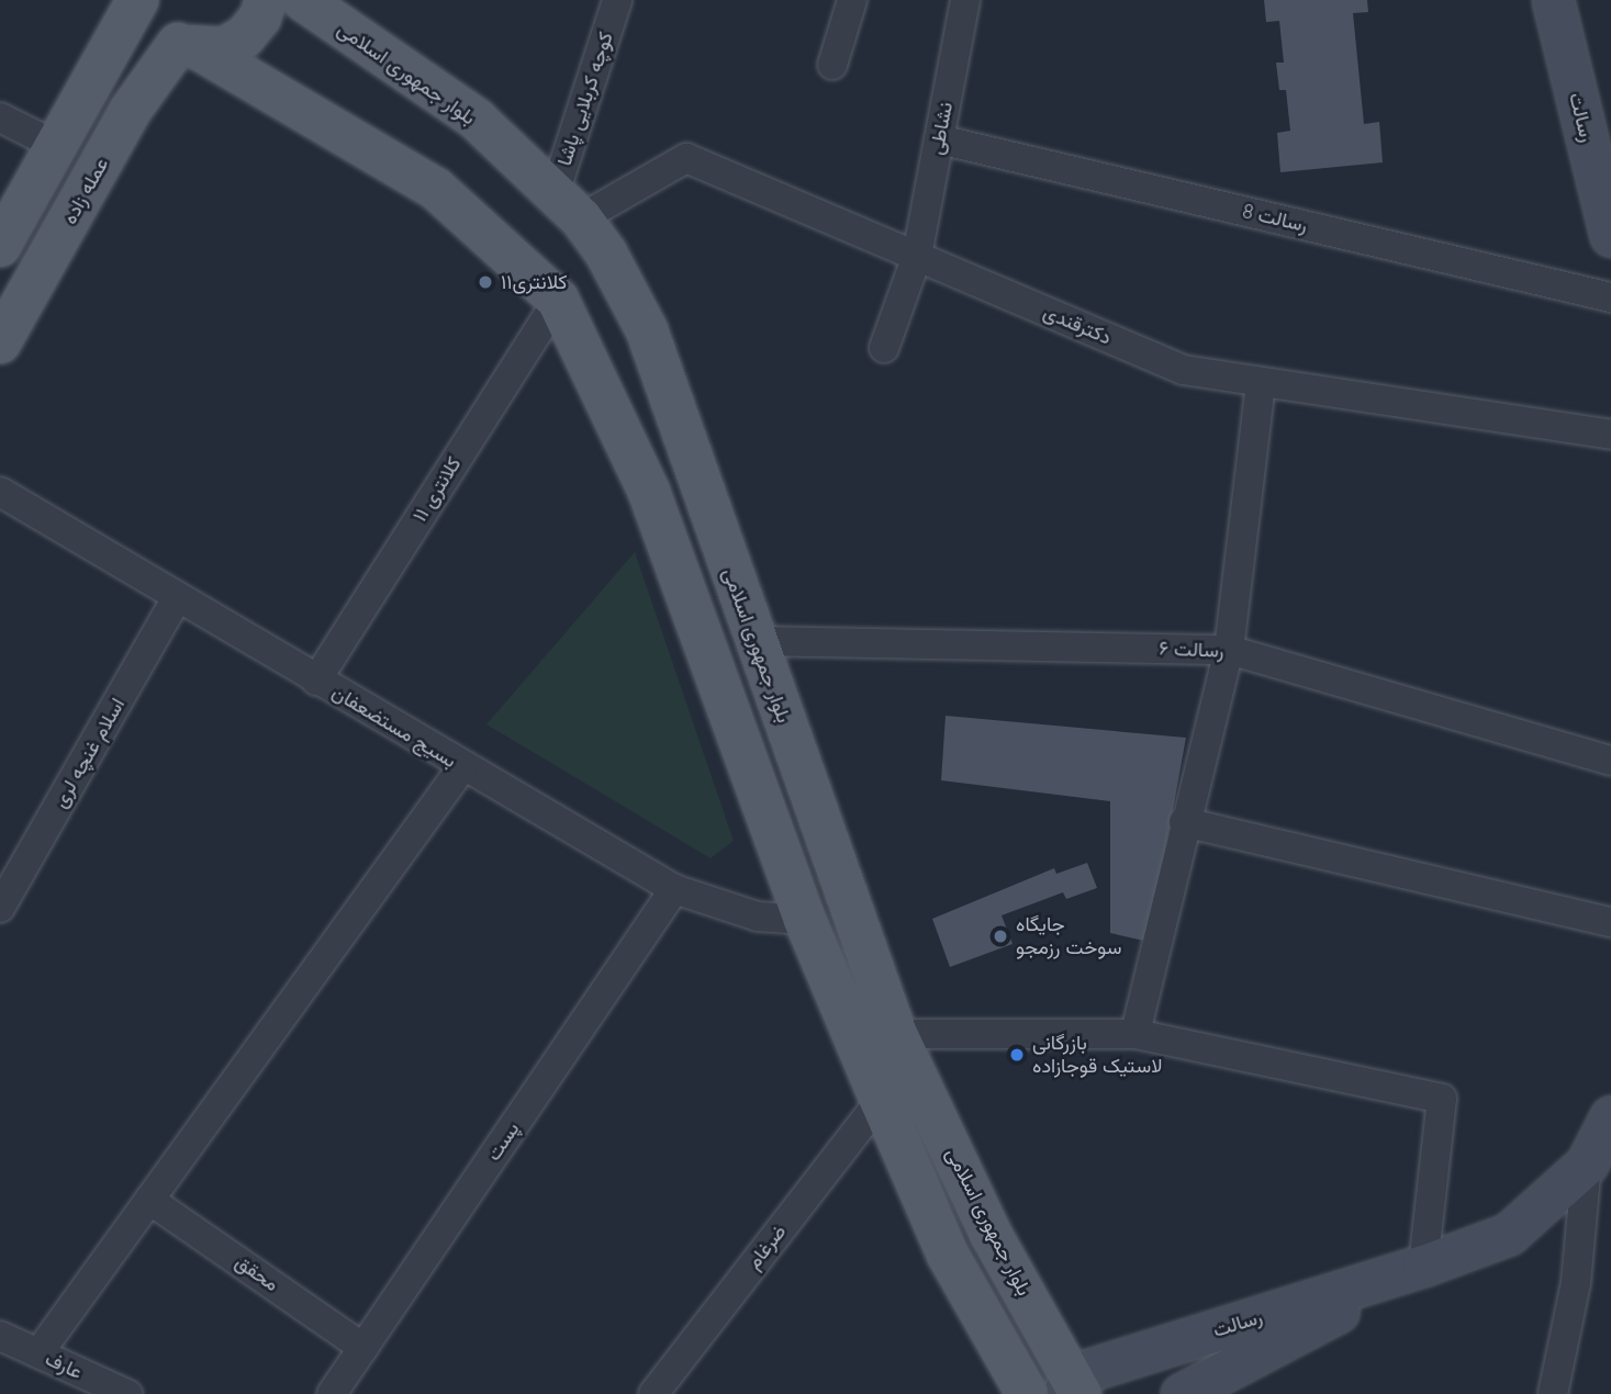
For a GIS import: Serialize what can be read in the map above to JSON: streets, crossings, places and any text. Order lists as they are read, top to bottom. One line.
{"streets":{"main road":["بلوار جمهوری اسلامی","رسالت","عمله زاده"],"street":["کوچه کربلایی پاشا","نشاطی","رسالت 8","دکترقندی","کلانتری ۱۱","رسالت ۶","بسیج مستضعفان","اسلام غنچه لری","پست","ضرغام","محقق","عارف"]},"crossings":[["بلوار جمهوری اسلامی","کوچه کربلایی پاشا"],["بلوار جمهوری اسلامی","رسالت"],["بلوار جمهوری اسلامی","دکترقندی"],["بلوار جمهوری اسلامی","رسالت ۶"],["کوچه کربلایی پاشا","دکترقندی"],["نشاطی","رسالت 8"],["نشاطی","دکترقندی"],["کلانتری ۱۱","بسیج مستضعفان"],["بسیج مستضعفان","اسلام غنچه لری"],["بسیج مستضعفان","پست"],["پست","محقق"]],"places":["کلانتری۱۱","جایگاه سوخت رزمجو","بازرگانی لاستیک قوجازاده"]}
